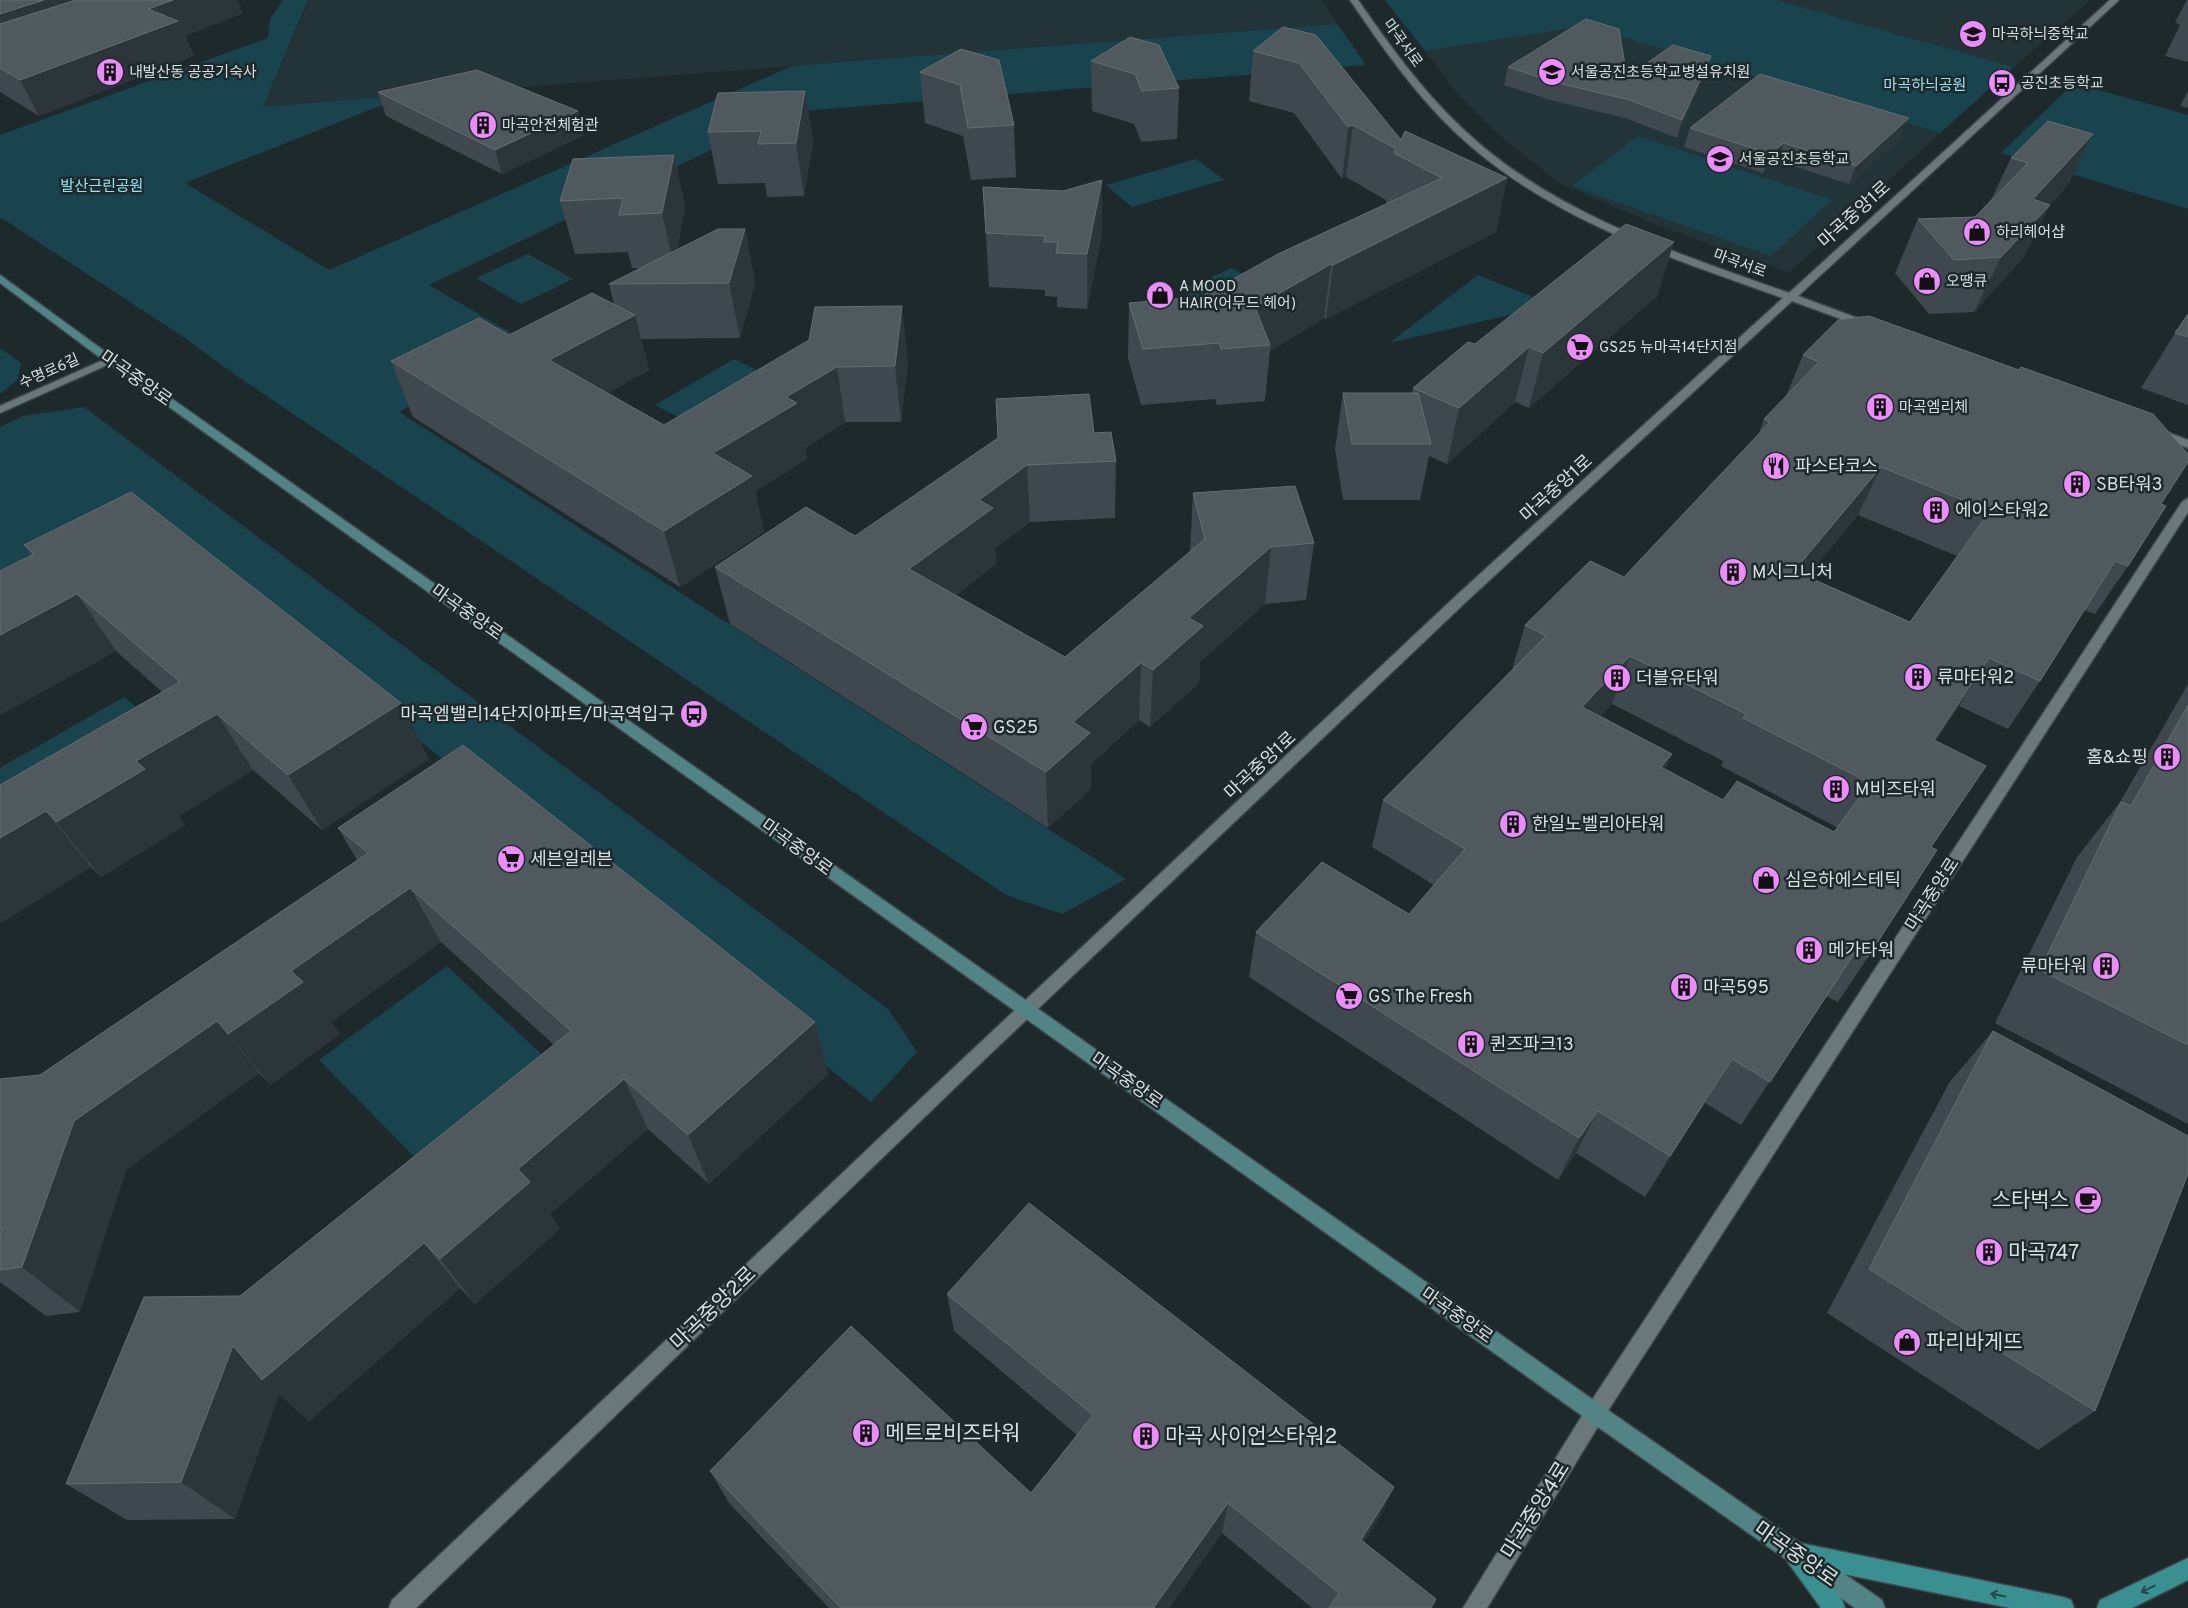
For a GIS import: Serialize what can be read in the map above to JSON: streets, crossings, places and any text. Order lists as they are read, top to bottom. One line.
{"streets":{"main road":["마곡중앙로"],"street":["마곡서로","마곡중앙1로","수명로6길","마곡중앙2로","마곡중앙4로"]},"crossings":[["마곡서로","마곡중앙1로"],["마곡중앙1로","마곡중앙로"],["마곡중앙1로","마곡중앙2로"],["수명로6길","마곡중앙로"],["마곡중앙로","마곡중앙2로"],["마곡중앙로","마곡중앙4로"]],"parks":["마곡하늬공원","발산근린공원"],"places":{"school or university":["마곡하늬중학교","서울공진초등학교병설유치원","서울공진초등학교"],"building":["내발산동 공공기숙사","마곡안전체험관","마곡엠리체","SB타워3","에이스타워2","M시그니처","류마타워2","더블유타워","홈&쇼핑","M비즈타워","한일노벨리아타워","메가타워","류마타워","마곡595","퀸즈파크13","마곡747","메트로비즈타워","마곡 사이언스타워2"],"bus stop":["공진초등학교","마곡엠밸리14단지아파트/마곡역입구"],"shop":["하리헤어샵","오땡큐","A MOOD HAIR(어무드 헤어)","심은하에스테틱","파리바게뜨"],"supermarket":["GS25 뉴마곡14단지점","GS25","세븐일레븐","GS The Fresh"],"restaurant":["파스타코스"],"cafe":["스타벅스"]}}
